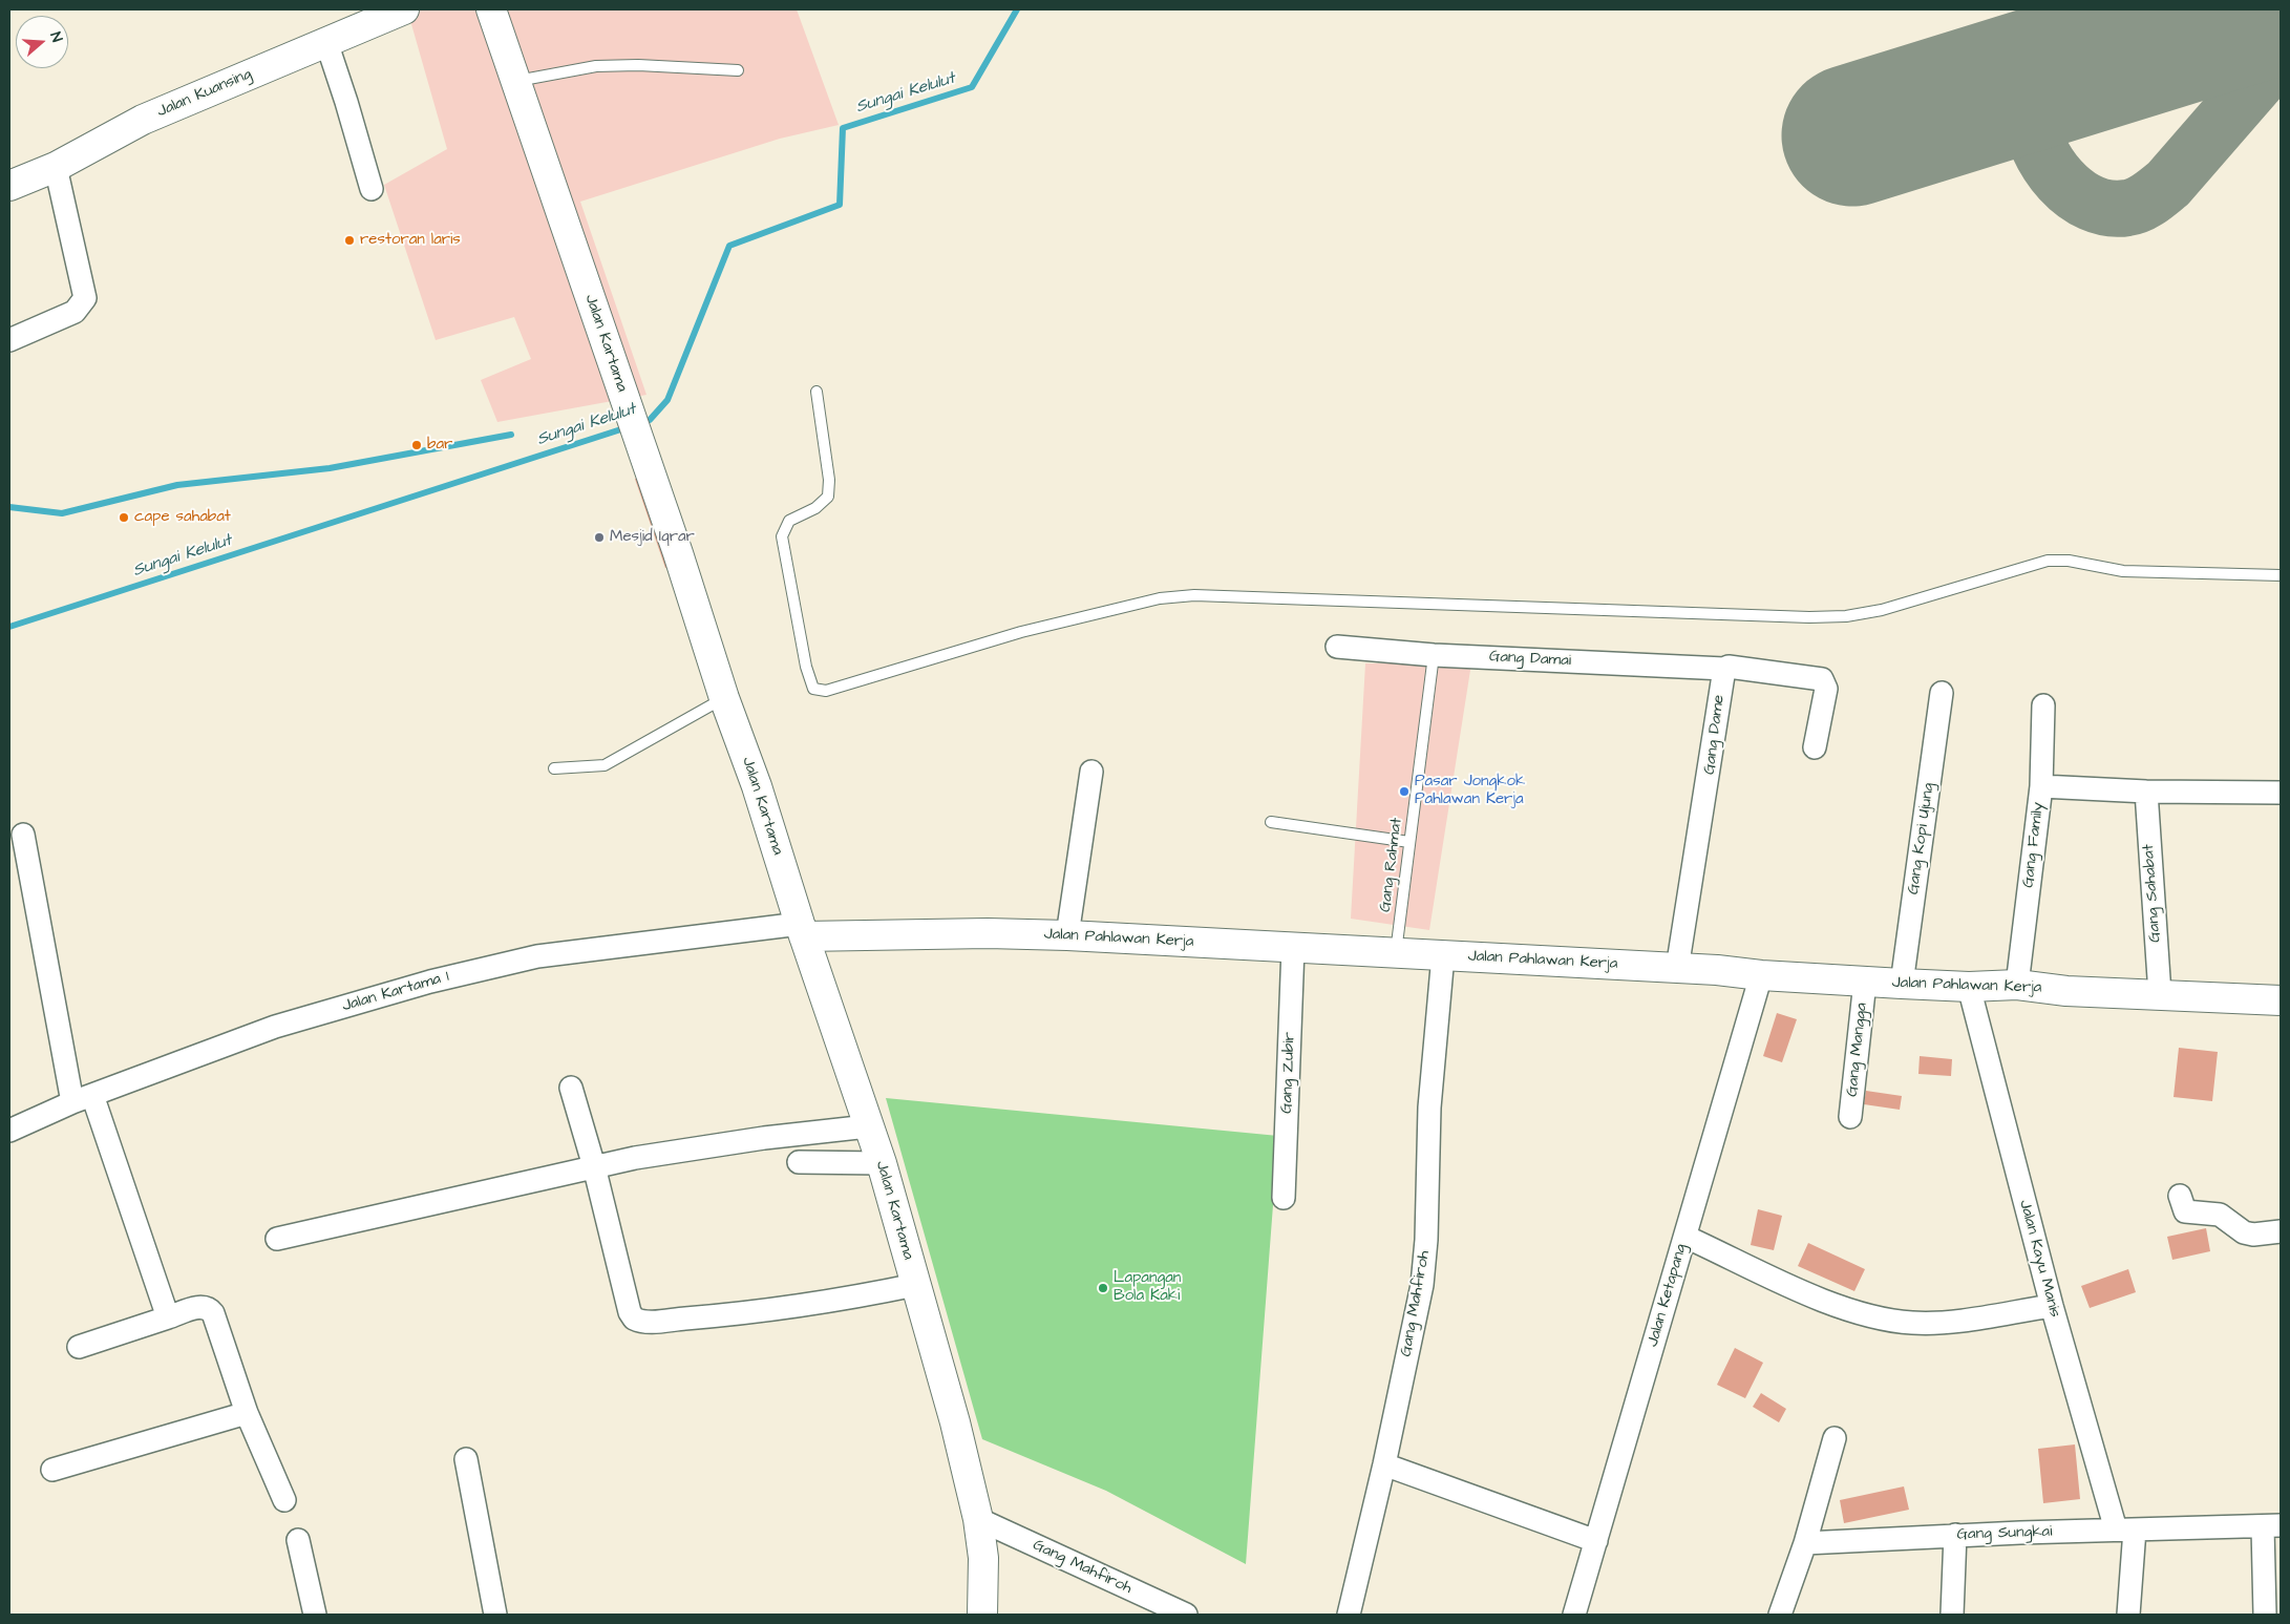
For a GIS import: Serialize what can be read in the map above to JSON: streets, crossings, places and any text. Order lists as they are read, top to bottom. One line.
{"streets":{"street":["Jalan Kuansing","Jalan Kartama","Gang Damai","Gang Dame","Gang Kopi Ujung","Gang Family","Gang Sahabat","Jalan Pahlawan Kerja","Jalan Kartama 1","Gang Mangga","Gang Zubir","Jalan Kayu Manis","Jalan Ketapang","Gang Mahfiroh","Gang Sungkai"],"lane":["Gang Rahmat"]},"crossings":[["Jalan Kartama","Jalan Pahlawan Kerja"],["Jalan Kartama","Jalan Kartama 1"],["Jalan Kartama","Gang Mahfiroh"],["Gang Damai","Gang Dame"],["Gang Damai","Gang Rahmat"],["Gang Dame","Jalan Pahlawan Kerja"],["Gang Kopi Ujung","Jalan Pahlawan Kerja"],["Gang Family","Jalan Pahlawan Kerja"],["Gang Rahmat","Jalan Pahlawan Kerja"],["Gang Sahabat","Jalan Pahlawan Kerja"],["Jalan Pahlawan Kerja","Jalan Kartama 1"],["Jalan Pahlawan Kerja","Gang Mangga"],["Jalan Pahlawan Kerja","Gang Zubir"],["Jalan Pahlawan Kerja","Jalan Kayu Manis"],["Jalan Pahlawan Kerja","Jalan Ketapang"],["Jalan Pahlawan Kerja","Gang Mahfiroh"],["Jalan Kayu Manis","Gang Sungkai"]],"water":["Sungai Kelulut"],"places":["restoran laris","bar","cape sahabat","Mesjid Iqrar","Pasar Jongkok Pahlawan Kerja","Lapangan Bola Kaki"],"north":"right"}
